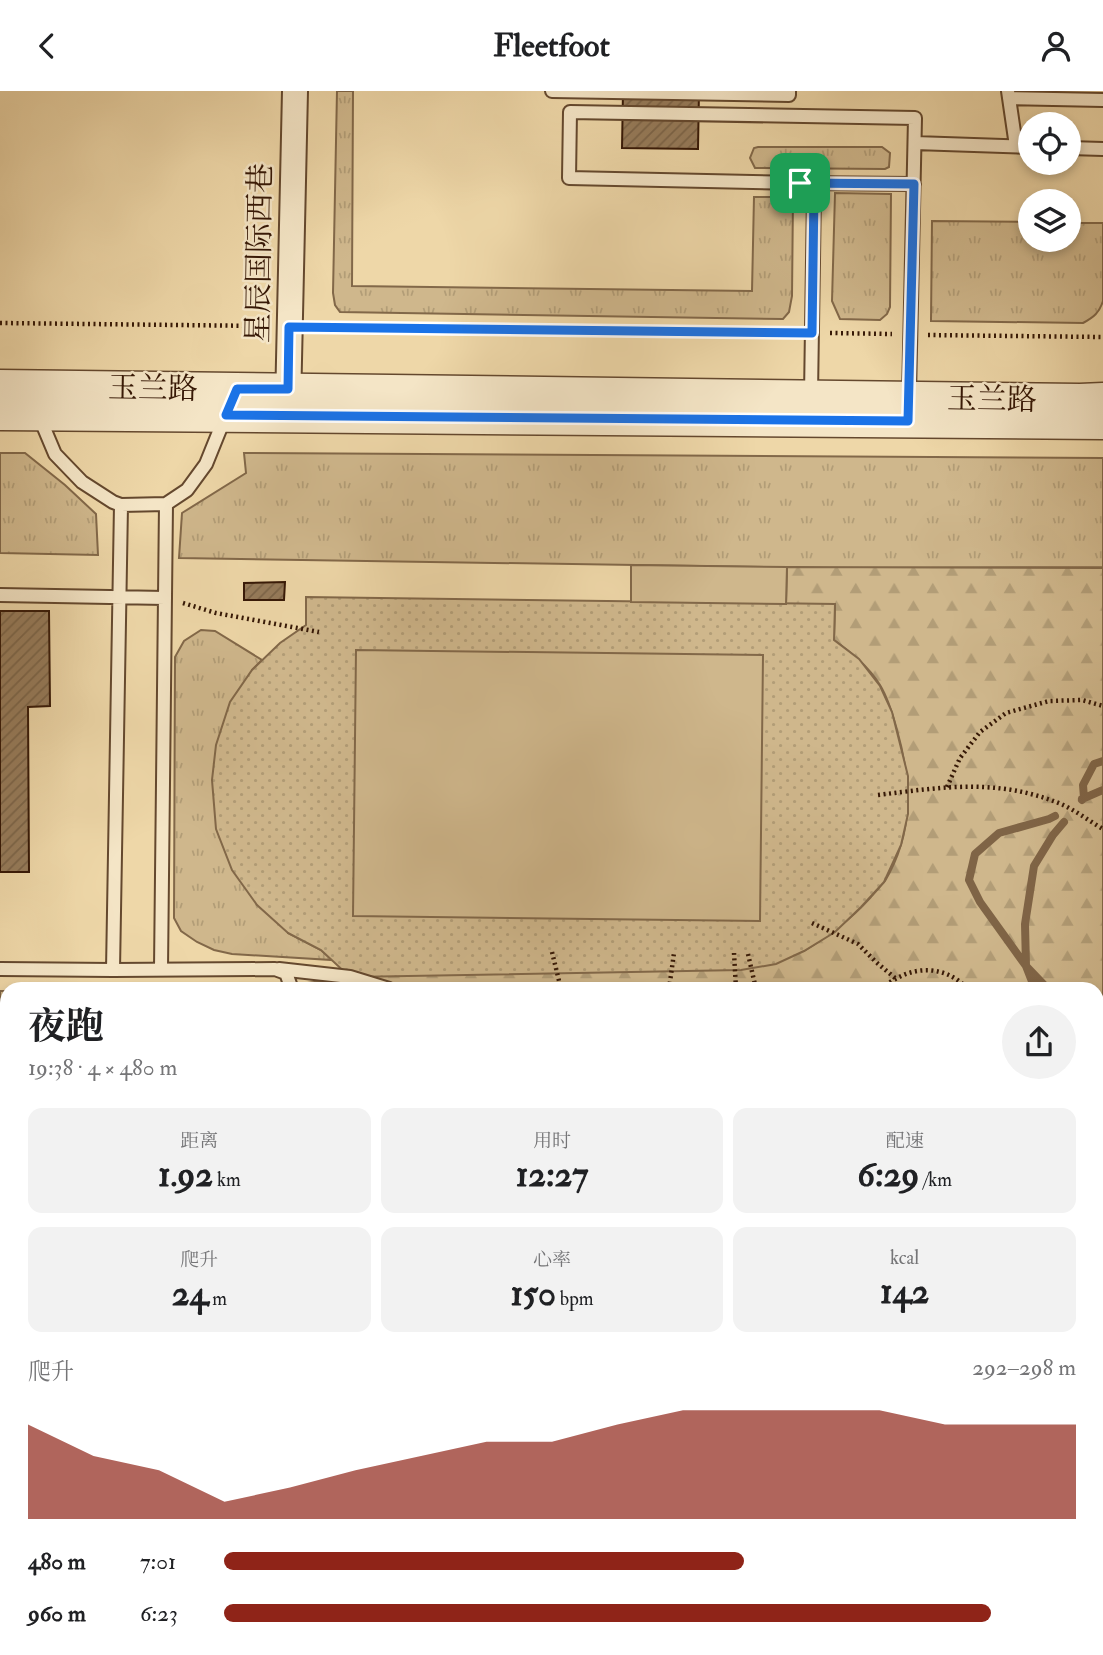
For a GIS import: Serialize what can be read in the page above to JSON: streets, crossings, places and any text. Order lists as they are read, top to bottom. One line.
{"streets":{"street":["星辰国际西巷","玉兰路"]},"crossings":[["星辰国际西巷","玉兰路"]],"page":{"header":"Fleetfoot","heading":["夜跑","19:38 · 4 × 480 m"],"stats":[["距离","1.92 km"],["用时","12:27"],["配速","6:29 /km"],["爬升","24 m"],["心率","150 bpm"],["kcal","142"]],"chart":["爬升","292–298 m"],"list":[{"name":"480 m","note":"7:01"},{"name":"960 m","note":"6:23"}]}}
